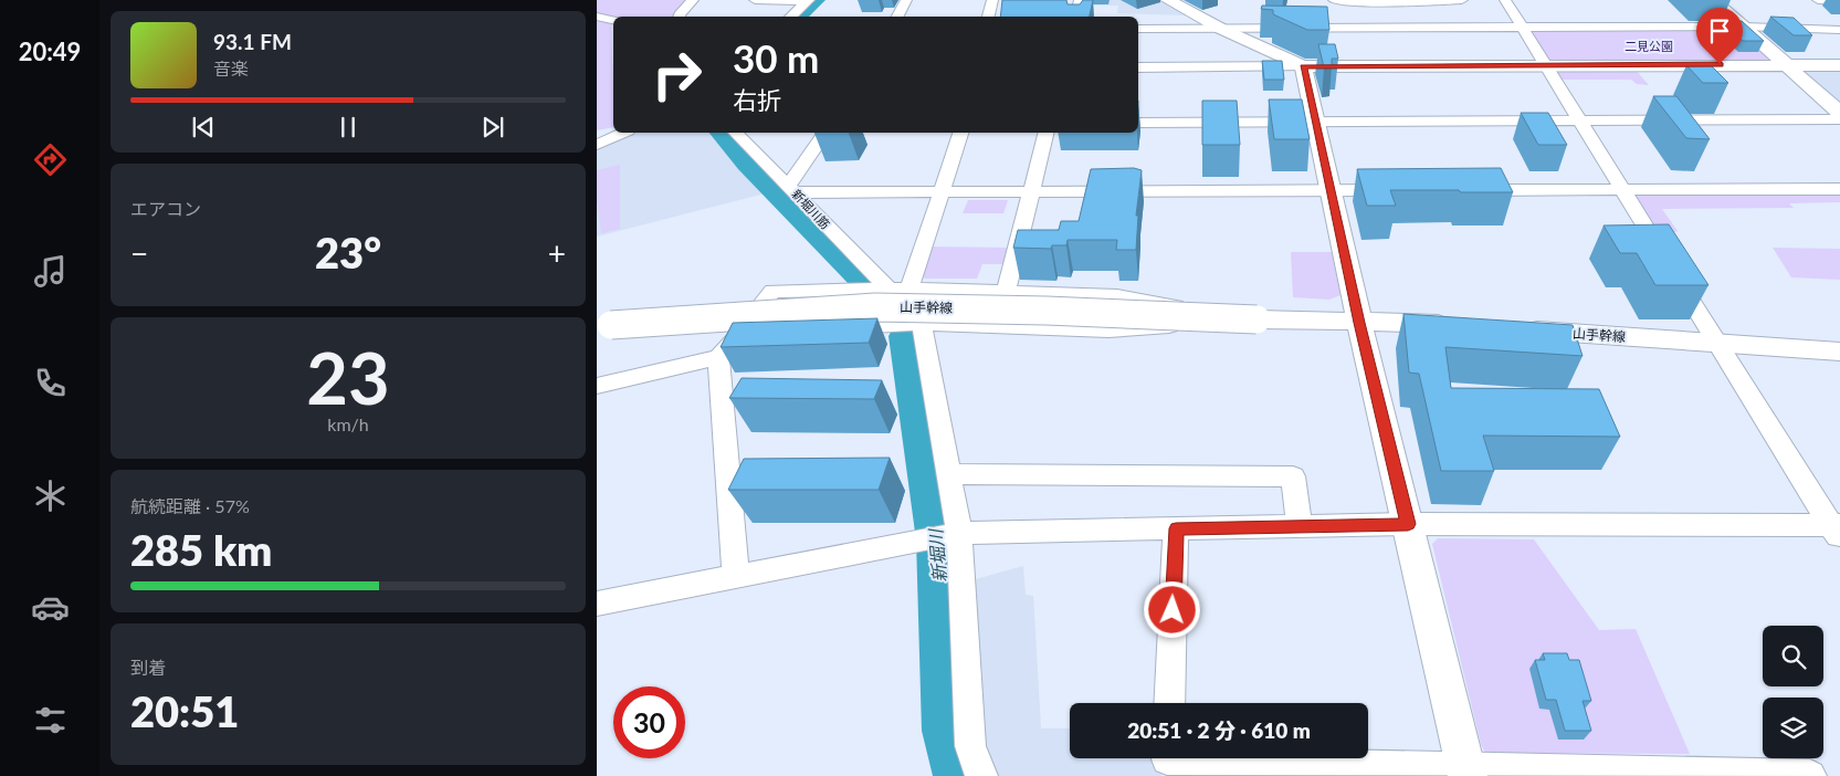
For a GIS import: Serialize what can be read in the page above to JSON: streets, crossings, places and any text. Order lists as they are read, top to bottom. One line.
{"streets":{"street":["新堀川筋","山手幹線"]},"water":["新堀川"],"parks":["二見公園"],"page":{"tabs":"20:49","turn":["30 m","右折"],"song":["93.1 FM","音楽"],"tile":["エアコン",["23","km/h"],["航続距離 · 57%","285 km"],["到着","20:51"]],"heat":["−","23°","+"],"limit":"30","trip":"20:51 · 2 分 · 610 m"}}
